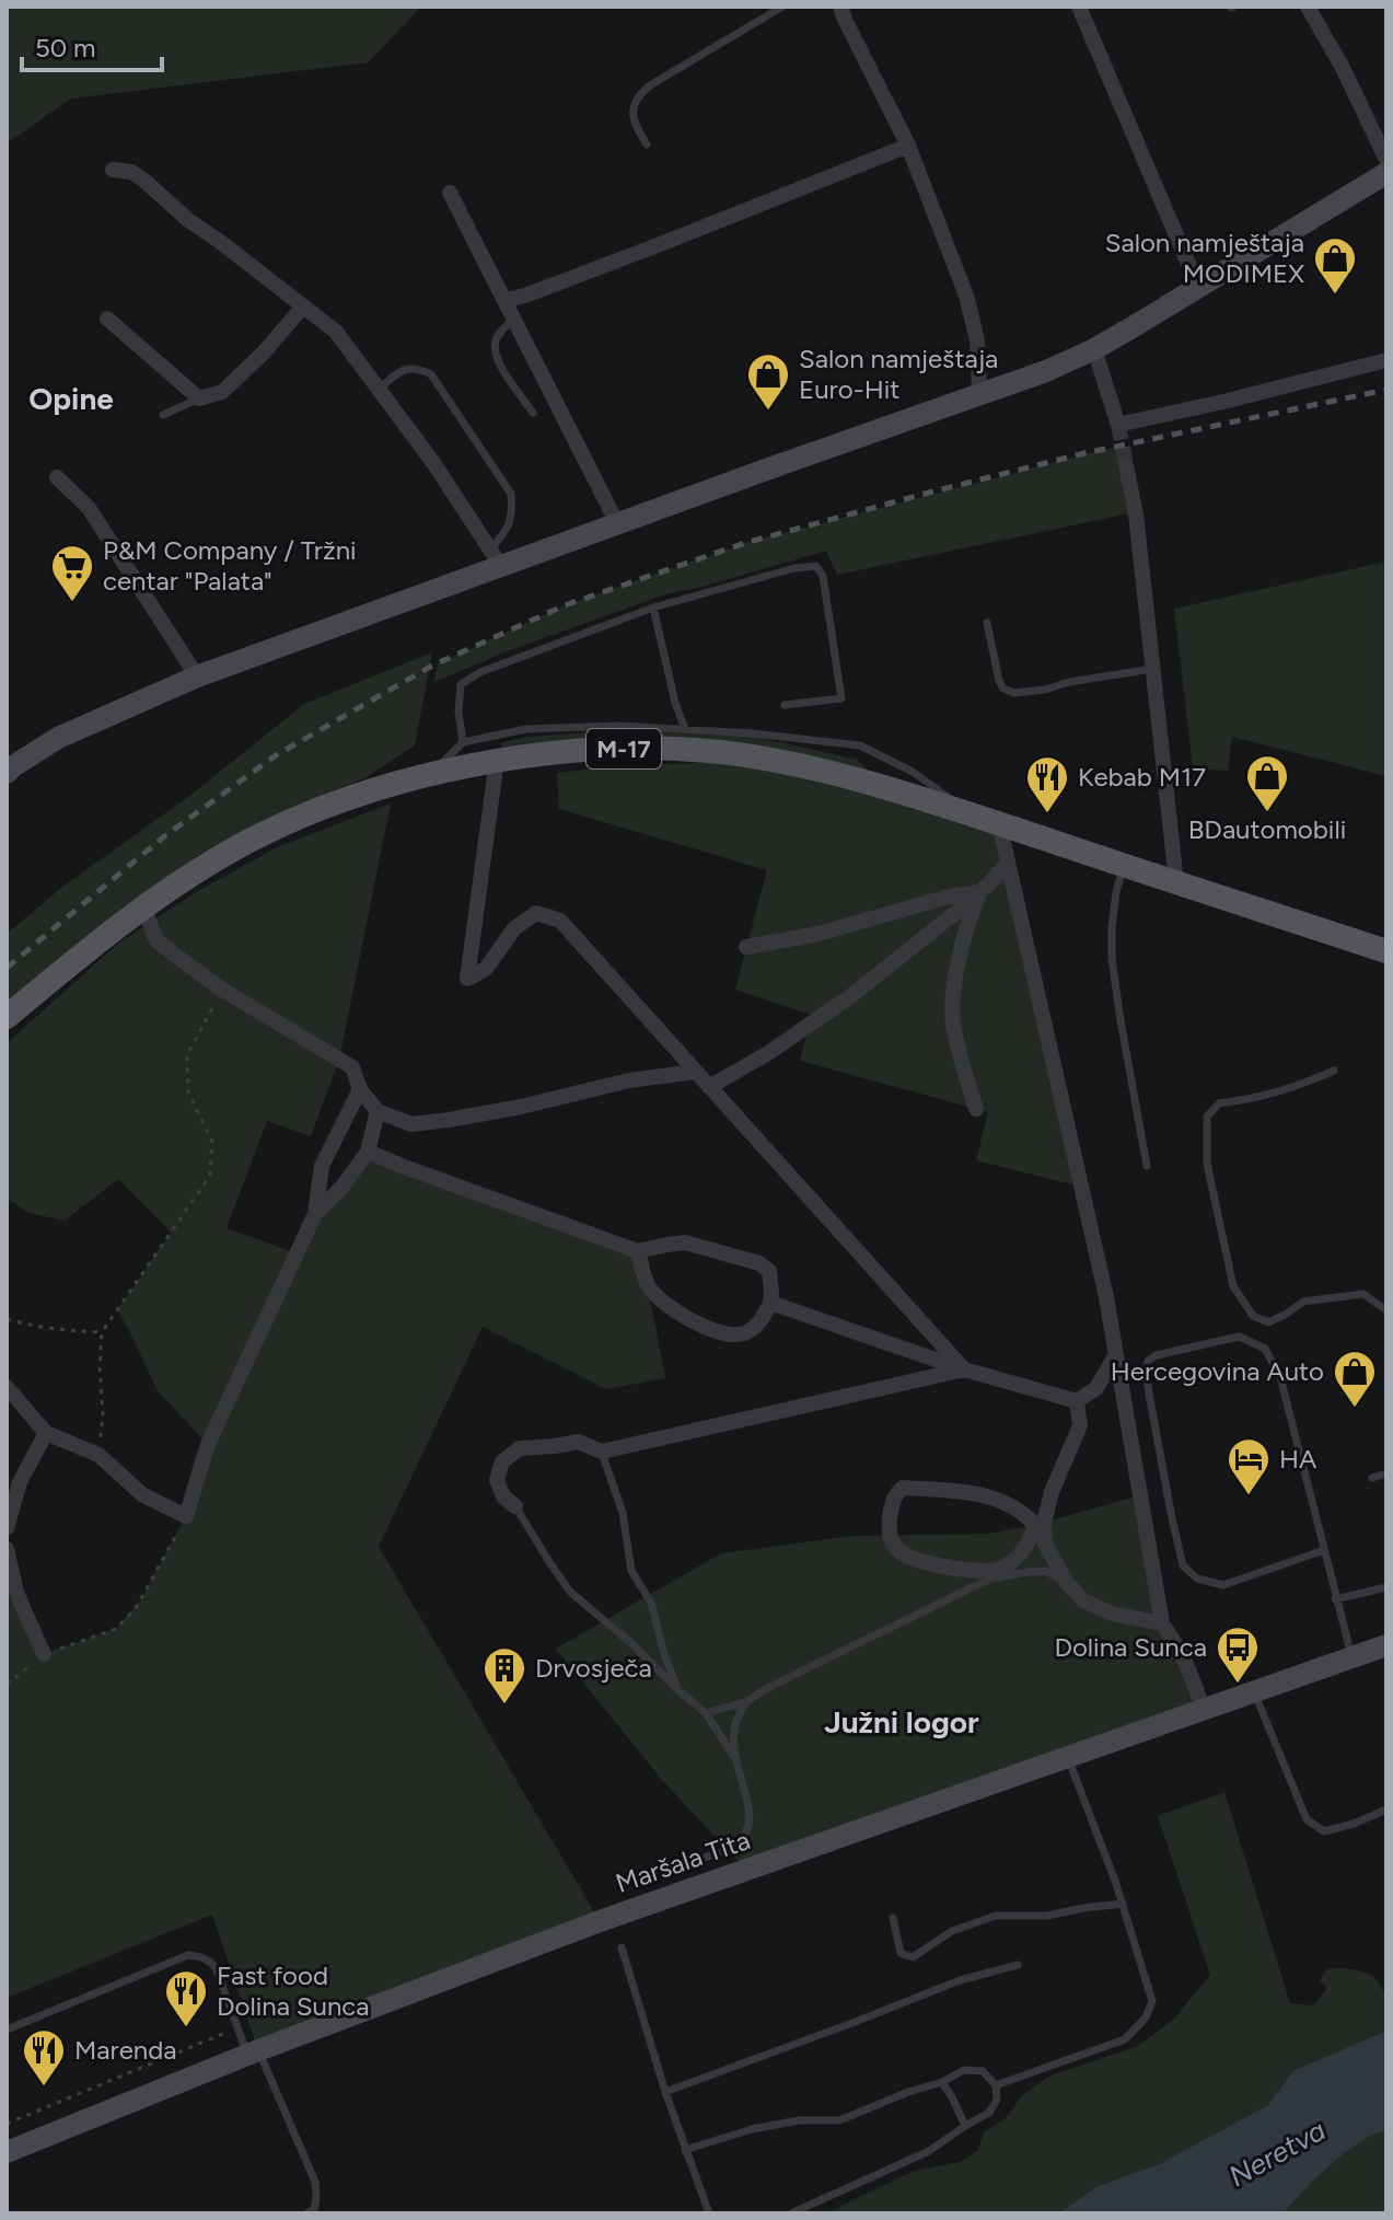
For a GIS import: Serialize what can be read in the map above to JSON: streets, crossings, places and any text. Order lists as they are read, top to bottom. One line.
{"streets":{"main road":["M-17"],"street":["Maršala Tita"]},"districts":["Opine","Južni logor"],"water":["Neretva"],"places":{"shop":["Salon namještaja MODIMEX","Salon namještaja Euro-Hit","BDautomobili","Hercegovina Auto"],"supermarket":["P&M Company / Tržni centar \"Palata\""],"restaurant":["Kebab M17","Fast food Dolina Sunca","Marenda"],"hotel":["HA"],"bus stop":["Dolina Sunca"],"building":["Drvosječa"]},"scale_bar":"50 m"}
